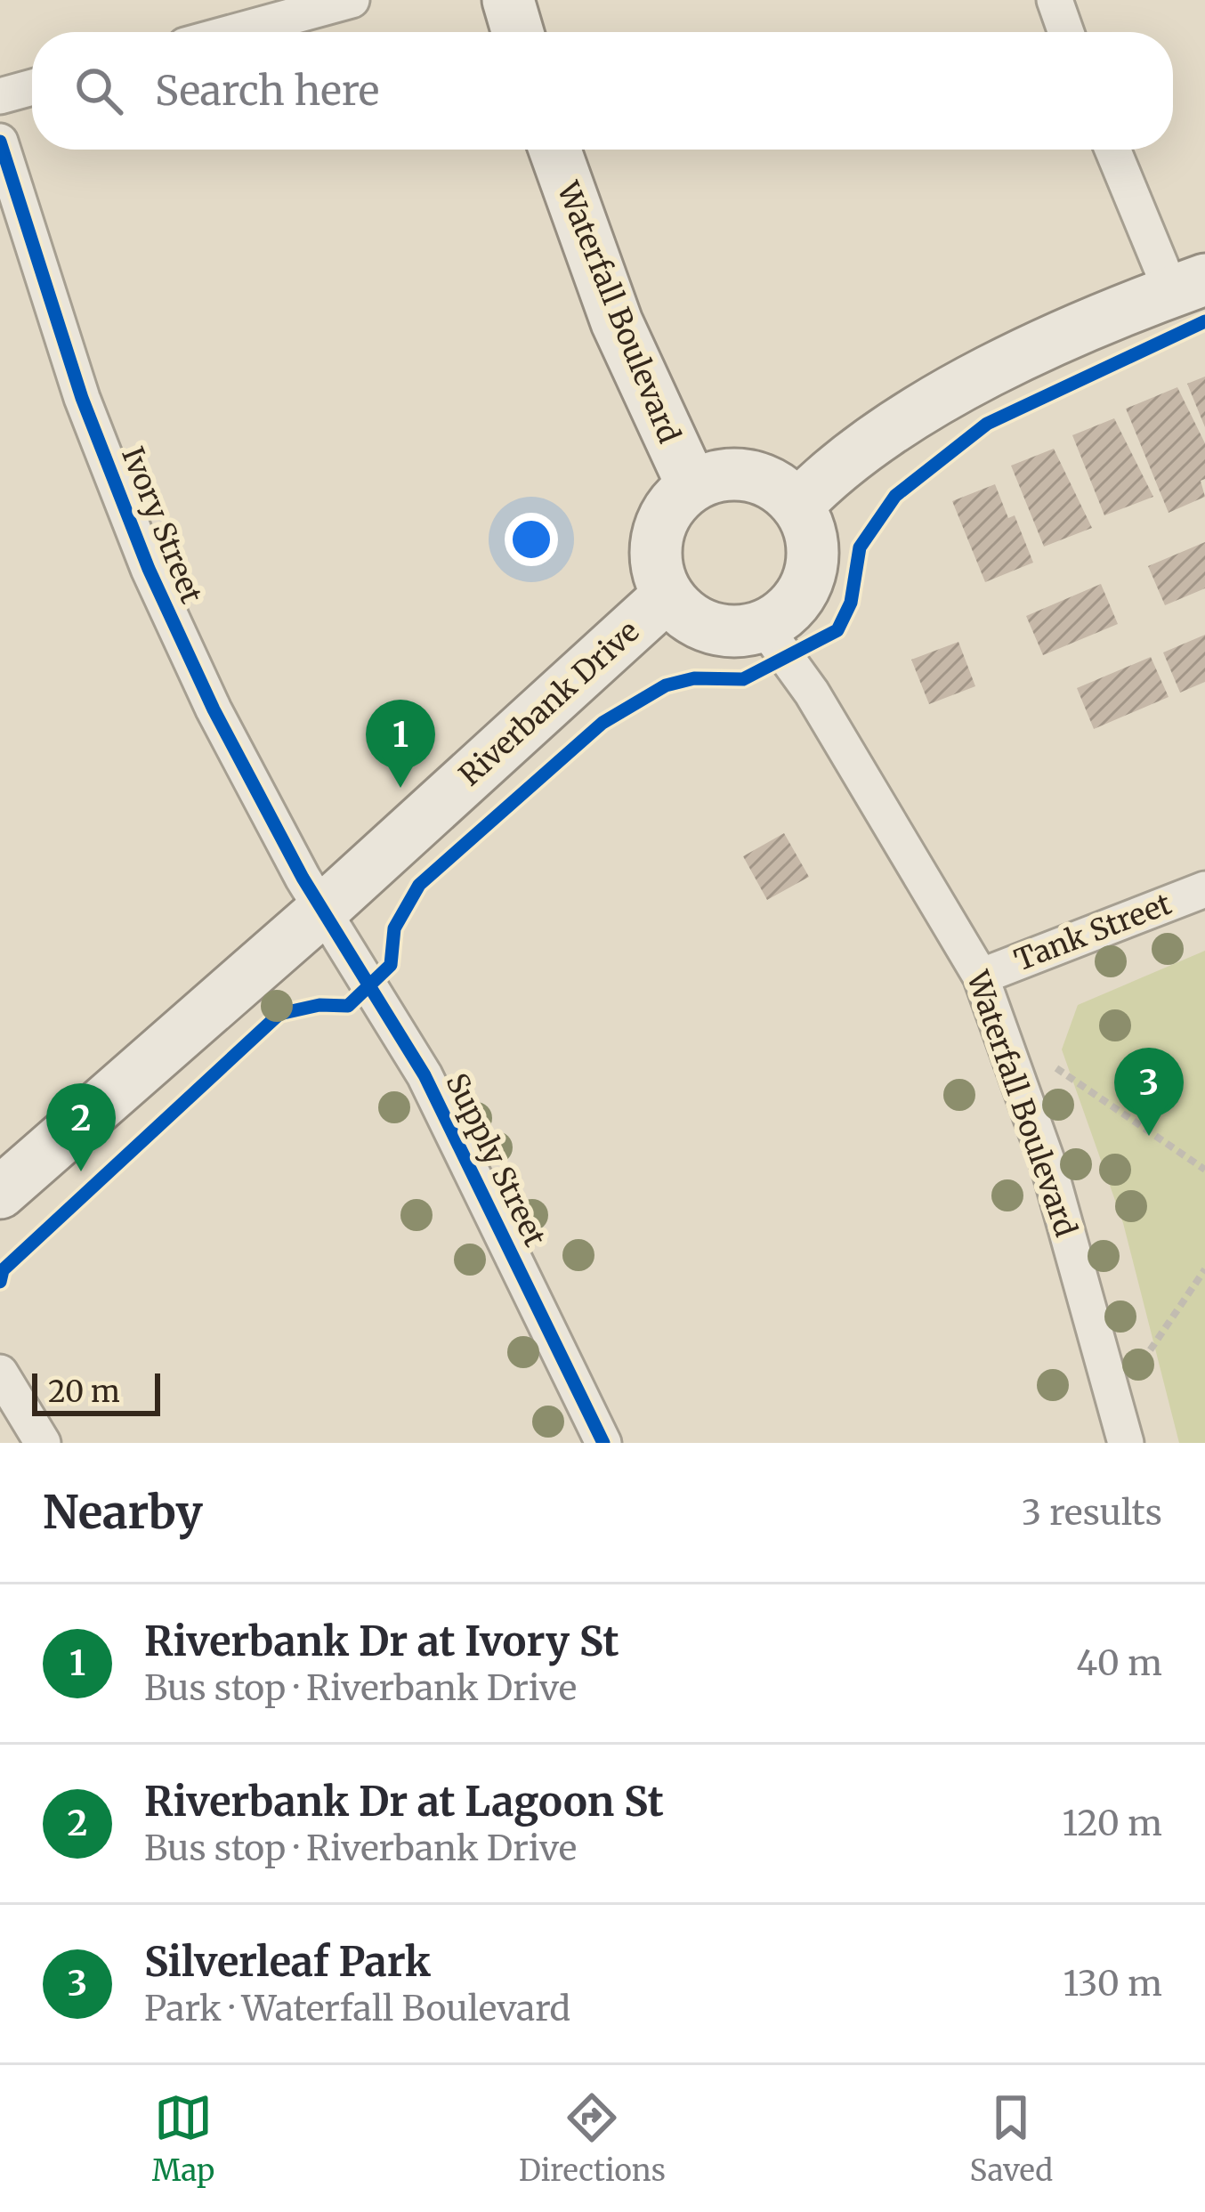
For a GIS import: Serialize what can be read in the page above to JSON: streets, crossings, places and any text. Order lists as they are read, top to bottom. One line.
{"streets":{"street":["Waterfall Boulevard","Ivory Street","Riverbank Drive","Tank Street","Supply Street"]},"crossings":[["Waterfall Boulevard","Riverbank Drive"],["Waterfall Boulevard","Tank Street"],["Ivory Street","Riverbank Drive"],["Ivory Street","Supply Street"],["Riverbank Drive","Supply Street"]],"scale_bar":"20 m","page":{"search":"Search here","pins":["1","3","2"],"scale":"20 m","heading":["Nearby","3 results"],"list":[{"mark":"1","name":"Riverbank Dr at Ivory St","note":"Bus stop · Riverbank Drive","value":"40 m"},{"mark":"2","name":"Riverbank Dr at Lagoon St","note":"Bus stop · Riverbank Drive","value":"120 m"},{"mark":"3","name":"Silverleaf Park","note":"Park · Waterfall Boulevard","value":"130 m"}],"nav":["Map","Directions","Saved"]}}
